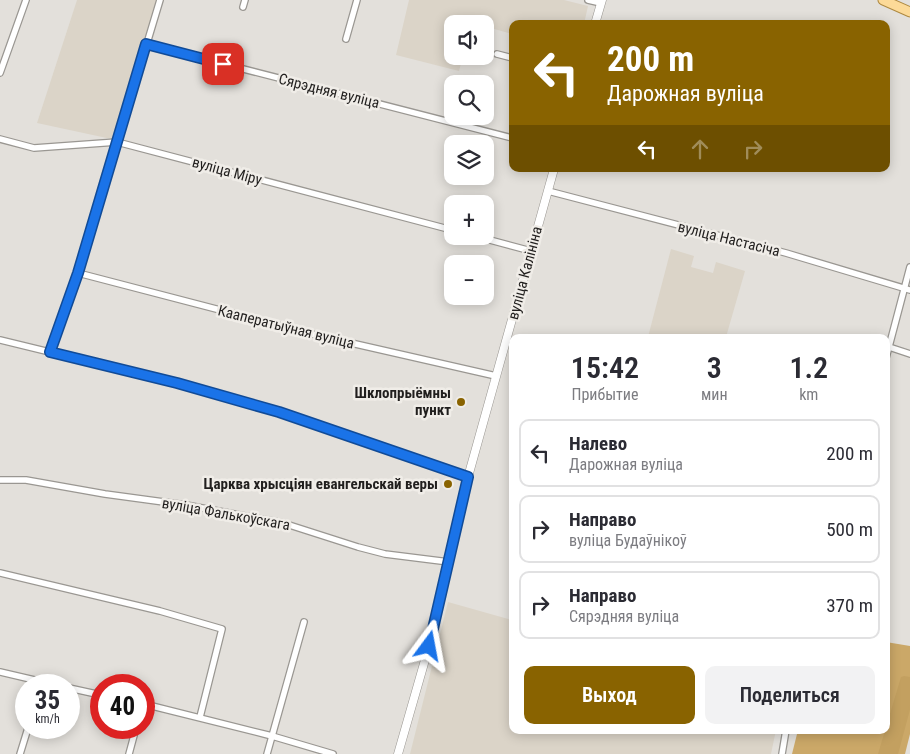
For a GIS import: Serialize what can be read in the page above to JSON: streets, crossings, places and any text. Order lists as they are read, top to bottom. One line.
{"streets":{"street":["Сярэдняя вуліца","вуліца Міру","вуліца Настасіча","вуліца Калініна","Кааператыўная вуліца","вуліца Фалькоўскага"]},"crossings":[["вуліца Настасіча","вуліца Калініна"],["вуліца Калініна","Кааператыўная вуліца"],["вуліца Калініна","вуліца Фалькоўскага"]],"places":["Шклопрыёмны пункт","Царква хрысціян евангельскай веры"],"page":{"map_buttons":["+","−"],"turn":["200 m","Дарожная вуліца"],"eta":["15:42","Прибытие","3","мин","1.2","km"],"list":[{"name":"Налево","note":"Дарожная вуліца","value":"200 m"},{"name":"Направо","note":"вуліца Будаўнікоў","value":"500 m"},{"name":"Направо","note":"Сярэдняя вуліца","value":"370 m"}],"buttons":["Выход","Поделиться"],"speed":"35 km/h","limit":"40"}}
